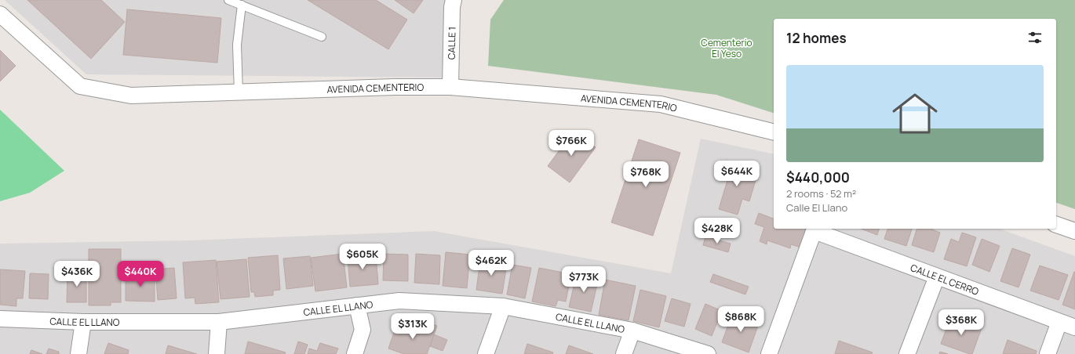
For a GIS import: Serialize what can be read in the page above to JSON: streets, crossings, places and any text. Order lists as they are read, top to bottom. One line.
{"streets":{"street":["CALLE 1","AVENIDA CEMENTERIO","CALLE EL CERRO","CALLE EL LLANO"]},"crossings":[["CALLE 1","AVENIDA CEMENTERIO"]],"parks":["Cementerio El Yeso"],"page":{"heading":"12 homes","list":[{"name":"$440,000","note":"2 rooms · 52 m² · Calle El Llano"}],"price":["$766K","$644K","$768K","$428K","$605K","$462K","$436K","$440K","$773K","$868K","$368K","$313K"]}}
